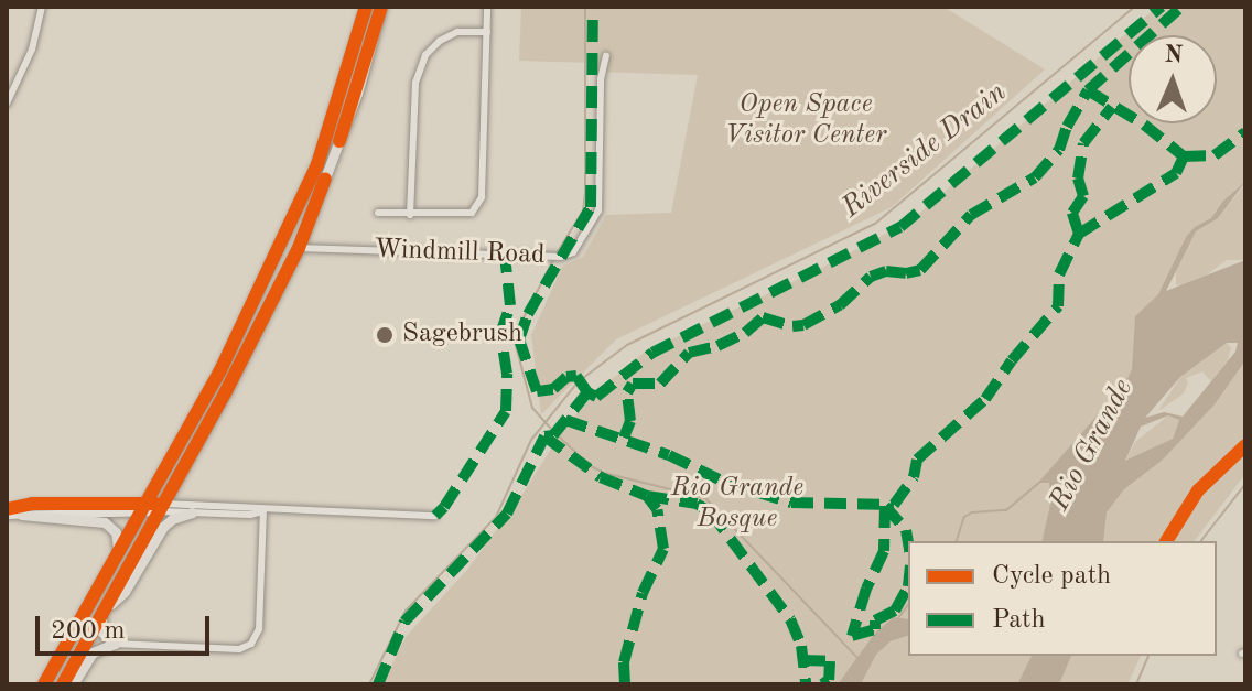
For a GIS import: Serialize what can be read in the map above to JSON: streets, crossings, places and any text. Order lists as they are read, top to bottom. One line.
{"streets":{"street":["Windmill Road"]},"water":["Riverside Drain","Rio Grande"],"parks":["Open Space Visitor Center","Rio Grande Bosque"],"places":["Sagebrush"],"legend":["Cycle path","Path"],"scale_bar":"200 m","north":"top"}
